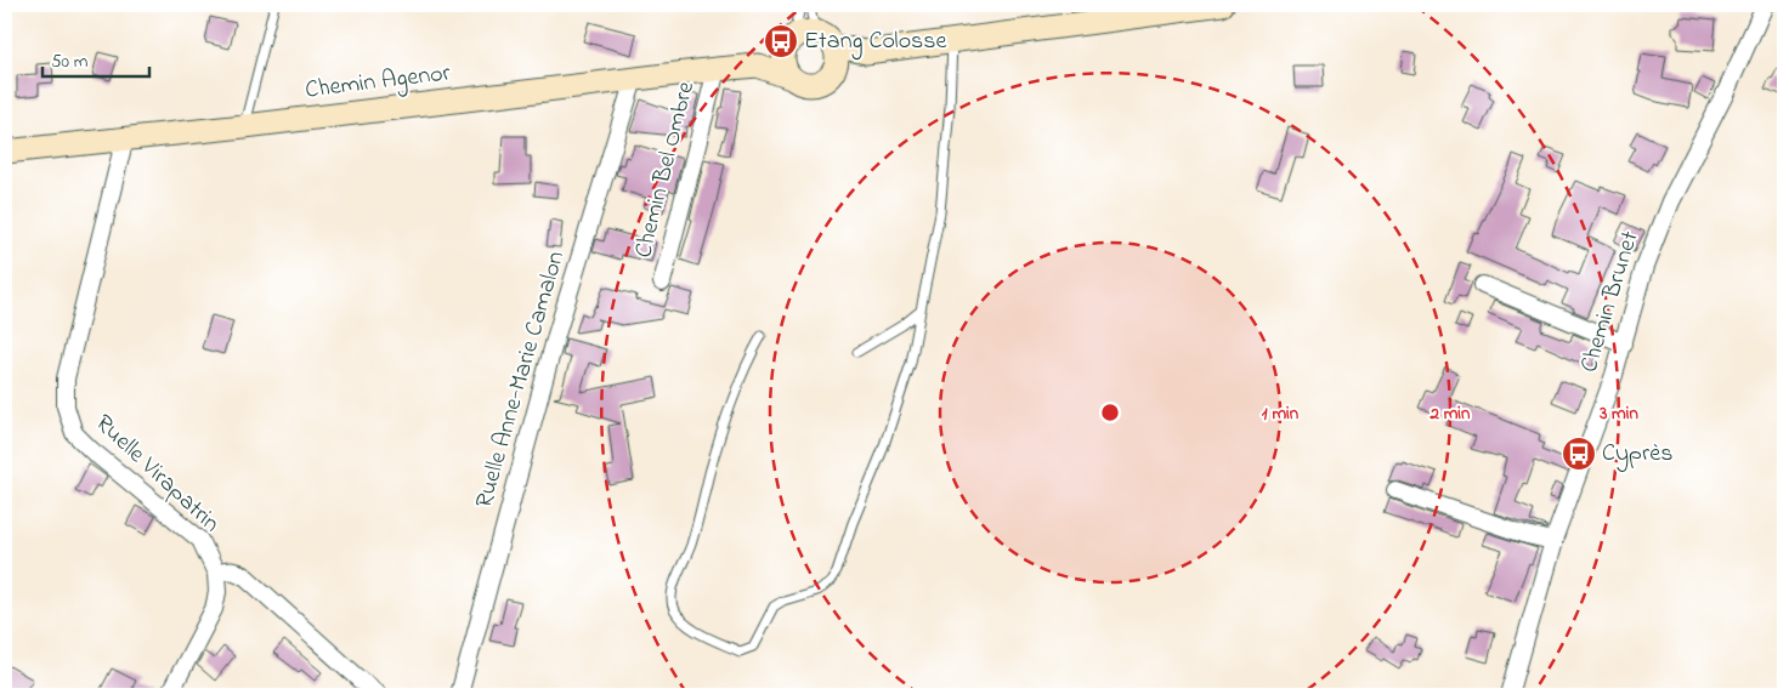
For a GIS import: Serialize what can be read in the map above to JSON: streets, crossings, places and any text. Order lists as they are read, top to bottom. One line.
{"streets":{"main road":["Chemin Agenor"],"street":["Chemin Bel Ombre","Chemin Brunet","Ruelle Anne-Marie Camalon","Ruelle Virapatrin"]},"crossings":[["Chemin Agenor","Chemin Bel Ombre"],["Chemin Agenor","Ruelle Anne-Marie Camalon"],["Chemin Agenor","Ruelle Virapatrin"]],"places":{"bus stop":["Etang Colosse","Cyprès"]},"scale_bar":"50 m","rings":["1 min","2 min","3 min"]}
